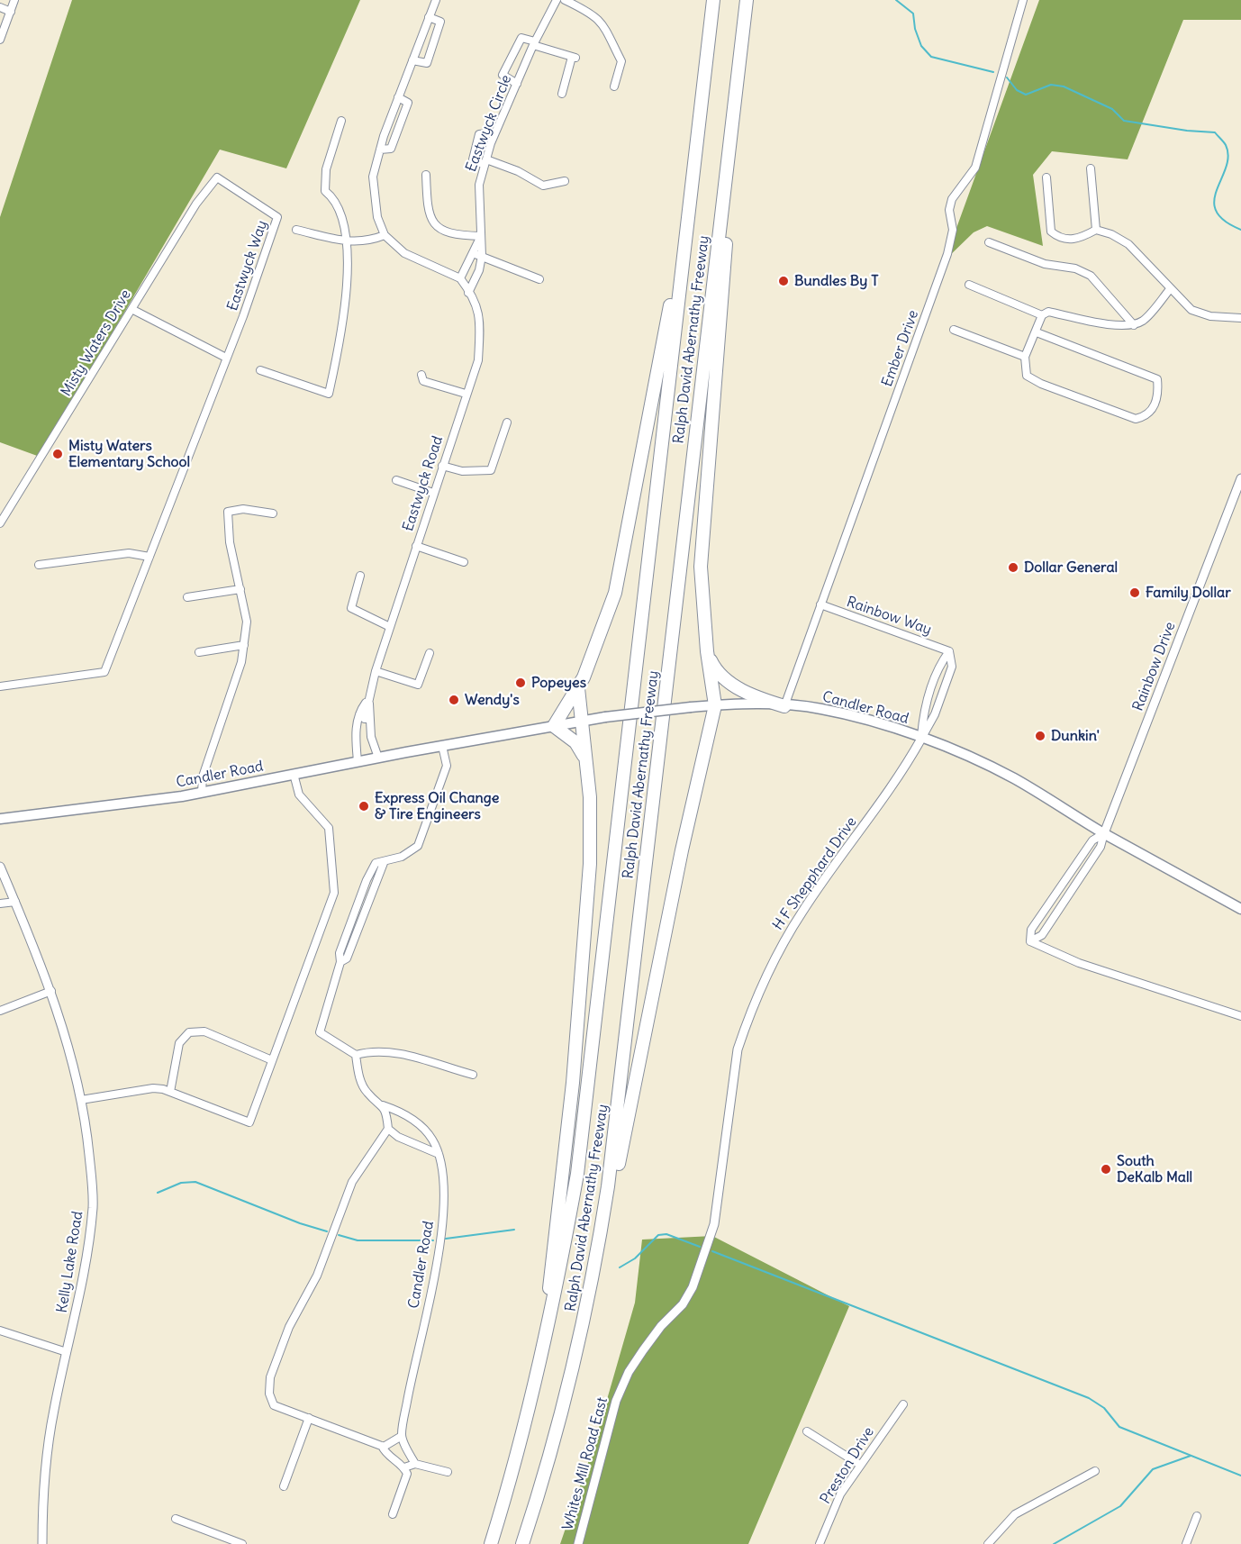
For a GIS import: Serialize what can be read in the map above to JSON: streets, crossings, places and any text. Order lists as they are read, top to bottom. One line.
{"streets":{"highway":["Ralph David Abernathy Freeway"],"main road":["Candler Road"],"street":["Eastwyck Circle","Eastwyck Way","Misty Waters Drive","Ember Drive","Eastwyck Road","Rainbow Way","Rainbow Drive","H F Shepphard Drive","Kelly Lake Road","Whites Mill Road East","Preston Drive"]},"crossings":[["Eastwyck Circle","Eastwyck Road"],["Eastwyck Way","Misty Waters Drive"],["Ember Drive","Rainbow Way"],["Ember Drive","Candler Road"],["Eastwyck Road","Candler Road"],["Rainbow Drive","Candler Road"],["Candler Road","H F Shepphard Drive"],["H F Shepphard Drive","Whites Mill Road East"]],"places":["Bundles By T","Misty Waters Elementary School","Dollar General","Family Dollar","Popeyes","Wendy's","Dunkin'","Express Oil Change & Tire Engineers","South DeKalb Mall"]}
